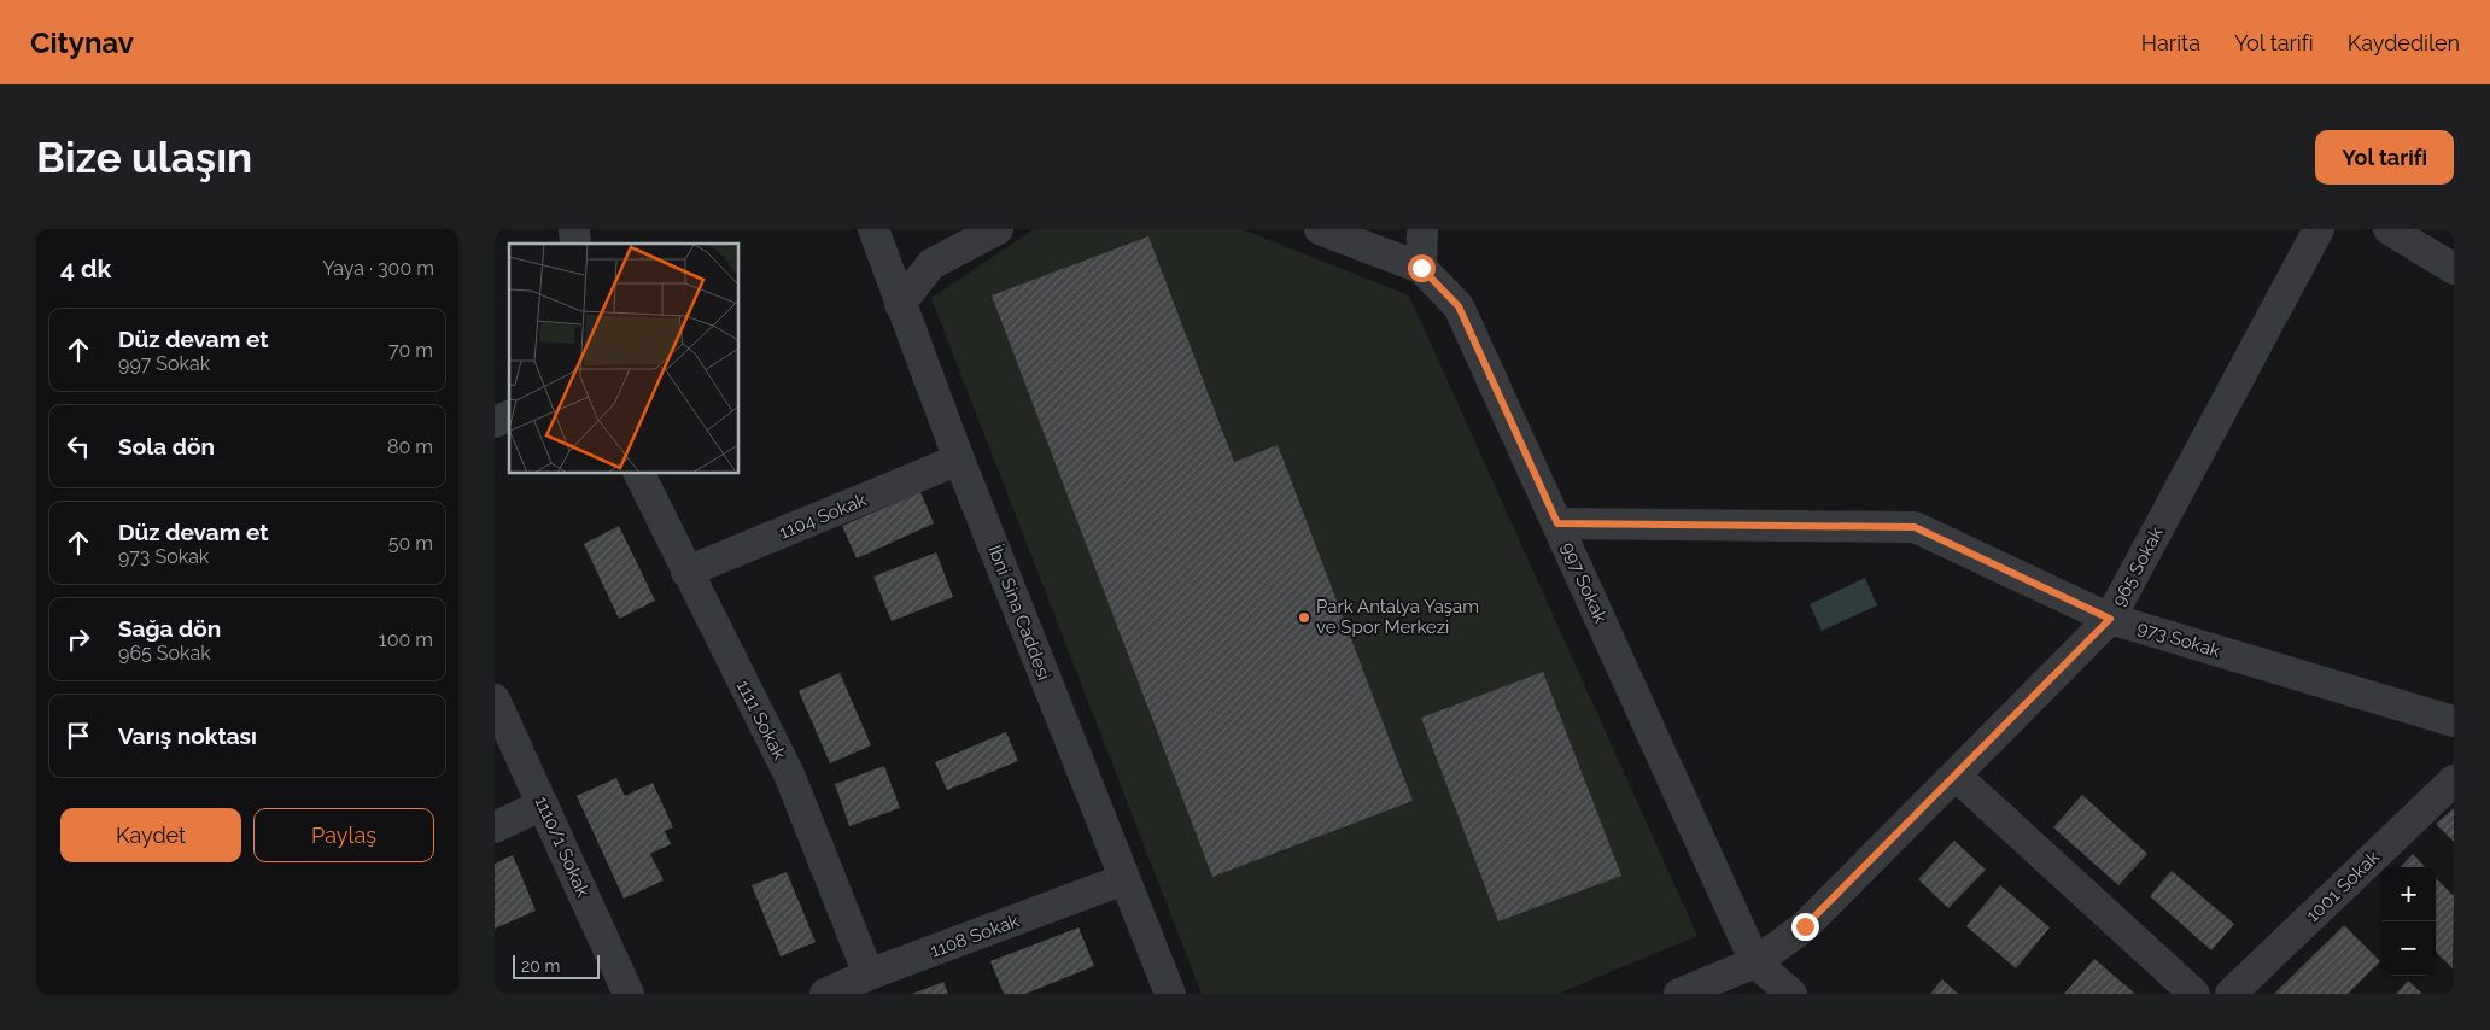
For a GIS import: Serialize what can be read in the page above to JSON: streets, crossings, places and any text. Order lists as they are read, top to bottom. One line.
{"streets":{"street":["1104 Sokak","965 Sokak","997 Sokak","İbni Sina Caddesi","973 Sokak","1111 Sokak","1110/1 Sokak","1001 Sokak","1108 Sokak"]},"crossings":[["1104 Sokak","İbni Sina Caddesi"],["1104 Sokak","1111 Sokak"],["965 Sokak","997 Sokak"],["965 Sokak","973 Sokak"],["997 Sokak","973 Sokak"],["İbni Sina Caddesi","1108 Sokak"],["1111 Sokak","1108 Sokak"]],"places":["Park Antalya Yaşam ve Spor Merkezi"],"scale_bar":"20 m","page":{"header":"Citynav","nav":["Harita","Yol tarifi","Kaydedilen"],"buttons":["Yol tarifi",["Kaydet","Paylaş"]],"title":"Bize ulaşın","heading":["4 dk","Yaya · 300 m"],"list":[["Düz devam et","997 Sokak","70 m"],["Sola dön","80 m"],["Düz devam et","973 Sokak","50 m"],["Sağa dön","965 Sokak","100 m"],"Varış noktası"],"map_buttons":["+","−"],"scale":"20 m"}}
